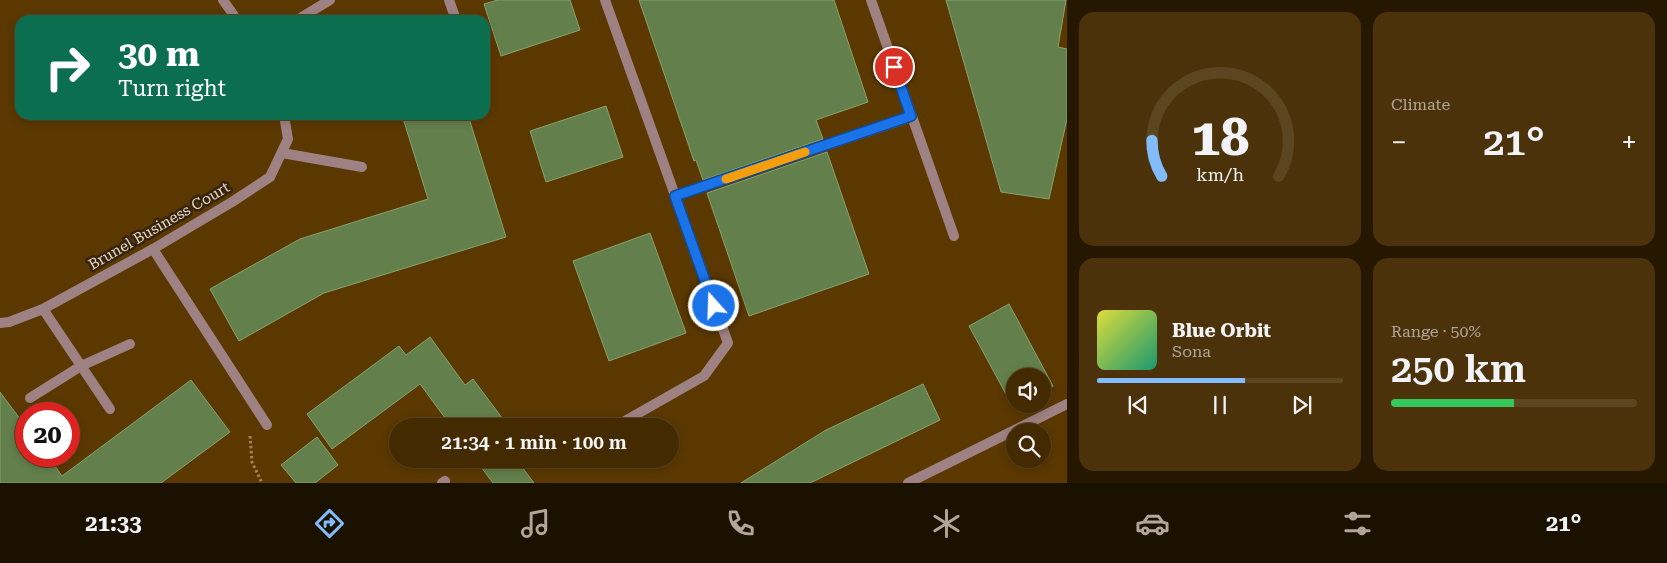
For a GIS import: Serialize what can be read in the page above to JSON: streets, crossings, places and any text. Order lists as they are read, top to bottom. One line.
{"streets":{"street":["Brunel Business Court"]},"page":{"tile":["Climate",["Range · 50%","250 km"]],"turn":["30 m","Turn right"],"heat":["−","21°","+"],"song":["Blue Orbit","Sona"],"limit":"20","trip":"21:34 · 1 min · 100 m","tabs":["21:33","21°"],"gauge":["18","km/h"]}}
